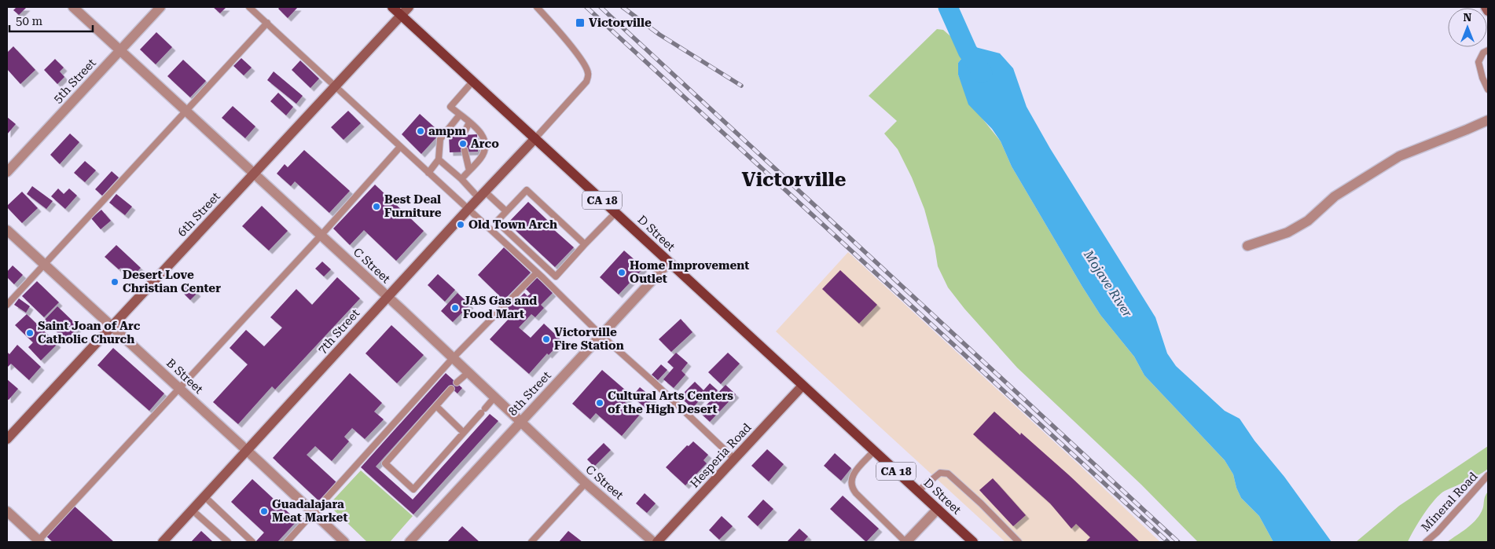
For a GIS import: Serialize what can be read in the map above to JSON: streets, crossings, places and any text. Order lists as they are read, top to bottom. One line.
{"streets":{"main road":["CA 18","6th Street","D Street","7th Street","Hesperia Road"],"street":["5th Street","C Street","B Street","8th Street"],"lane":["Mineral Road"]},"crossings":[["5th Street","C Street"],["6th Street","D Street"],["6th Street","C Street"],["6th Street","B Street"],["D Street","7th Street"],["D Street","8th Street"],["D Street","Hesperia Road"],["C Street","7th Street"],["C Street","8th Street"],["7th Street","B Street"]],"districts":["Victorville"],"water":["Mojave River"],"places":{"transit":["Victorville"],"other":["ampm","Arco","Best Deal Furniture","Old Town Arch","Home Improvement Outlet","Desert Love Christian Center","JAS Gas and Food Mart","Saint Joan of Arc Catholic Church","Victorville Fire Station","Cultural Arts Centers of the High Desert","Guadalajara Meat Market"]},"scale_bar":"50 m","north":"top"}
